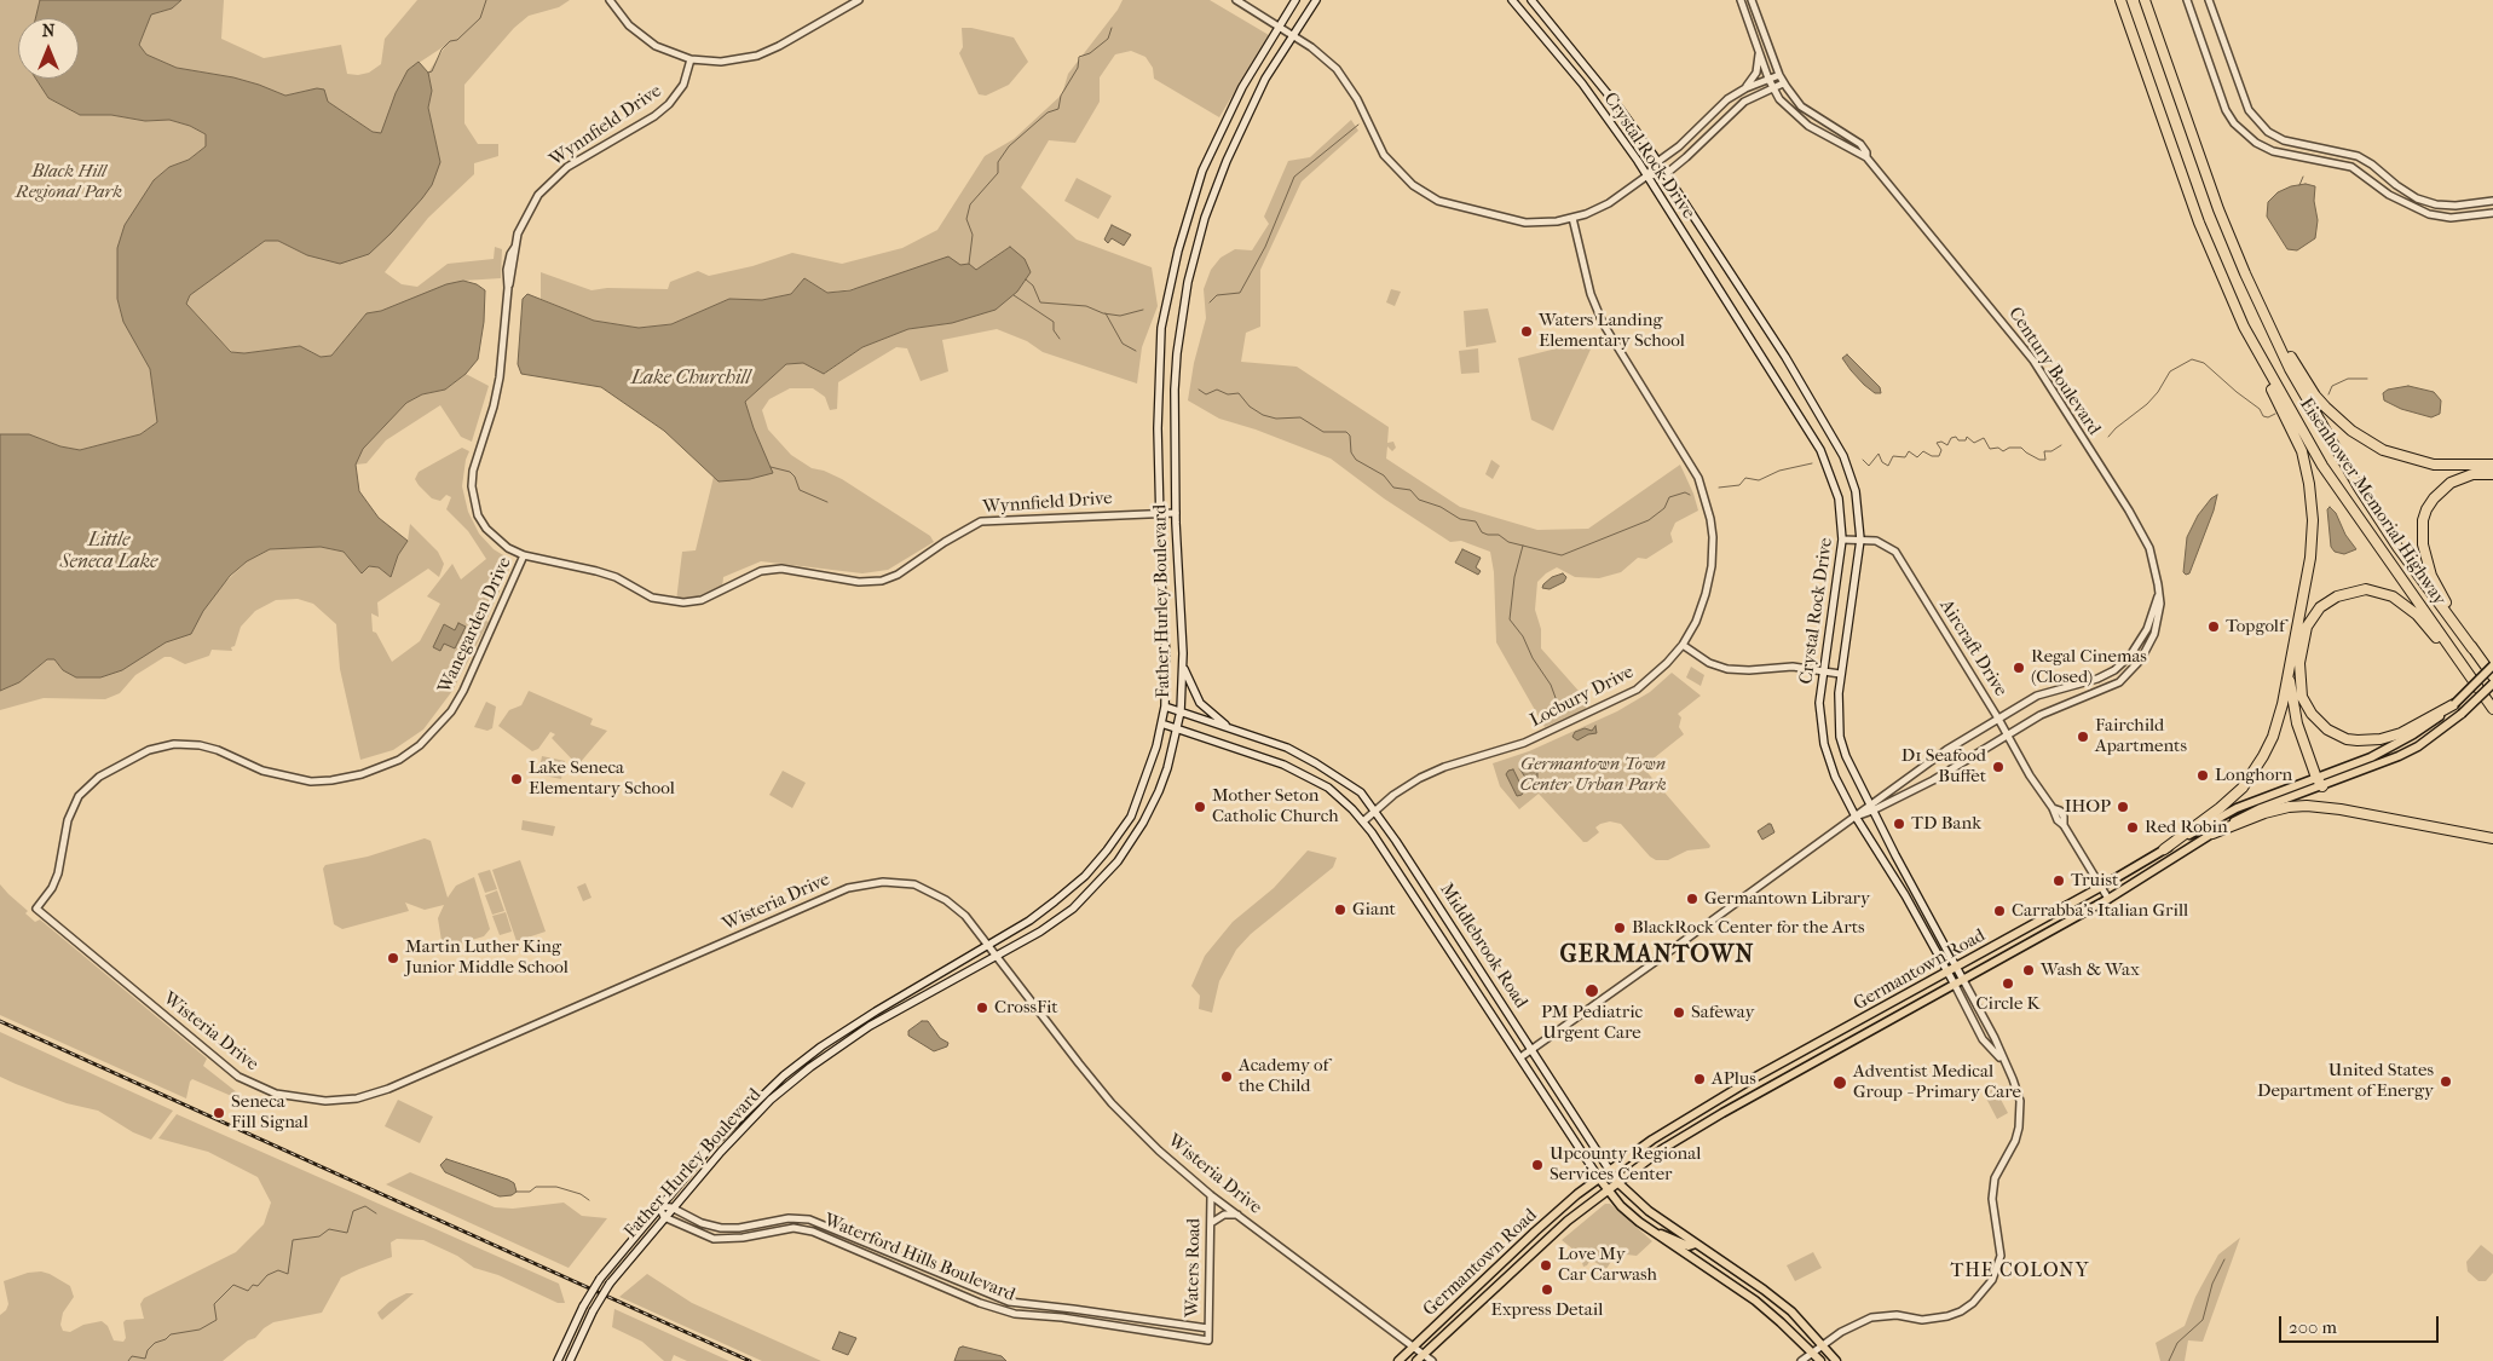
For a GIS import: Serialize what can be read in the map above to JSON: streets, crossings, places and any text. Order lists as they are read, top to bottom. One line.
{"streets":{"highway":["Eisenhower Memorial Highway"],"main road":["Crystal Rock Drive","Father Hurley Boulevard","Middlebrook Road","Germantown Road"],"street":["Wynnfield Drive","Century Boulevard","Wanegarden Drive","Aircraft Drive","Locbury Drive","Wisteria Drive","Waterford Hills Boulevard","Waters Road"]},"crossings":[["Wynnfield Drive","Father Hurley Boulevard"],["Wynnfield Drive","Wanegarden Drive"],["Crystal Rock Drive","Century Boulevard"],["Crystal Rock Drive","Aircraft Drive"],["Crystal Rock Drive","Middlebrook Road"],["Crystal Rock Drive","Germantown Road"],["Century Boulevard","Aircraft Drive"],["Century Boulevard","Middlebrook Road"],["Father Hurley Boulevard","Wisteria Drive"],["Father Hurley Boulevard","Middlebrook Road"],["Father Hurley Boulevard","Waterford Hills Boulevard"],["Wanegarden Drive","Wisteria Drive"],["Aircraft Drive","Germantown Road"],["Locbury Drive","Middlebrook Road"],["Wisteria Drive","Germantown Road"],["Wisteria Drive","Waters Road"],["Middlebrook Road","Germantown Road"],["Waterford Hills Boulevard","Waters Road"]],"districts":["GERMANTOWN","THE COLONY"],"water":["Lake Churchill","Little Seneca Lake"],"parks":["Black Hill Regional Park","Germantown Town Center Urban Park"],"places":["Waters Landing Elementary School","Topgolf","Regal Cinemas (Closed)","Fairchild Apartments","D1 Seafood Buffet","Longhorn","Lake Seneca Elementary School","Mother Seton Catholic Church","IHOP","TD Bank","Red Robin","Truist","Germantown Library","Giant","Carrabba's Italian Grill","BlackRock Center for the Arts","Martin Luther King Junior Middle School","Wash & Wax","Circle K","PM Pediatric Urgent Care","CrossFit","Safeway","Academy of the Child","APlus","United States Department of Energy","Adventist Medical Group - Primary Care","Seneca Fill Signal","Upcounty Regional Services Center","Love My Car Carwash","Express Detail"],"scale_bar":"200 m","north":"top"}
